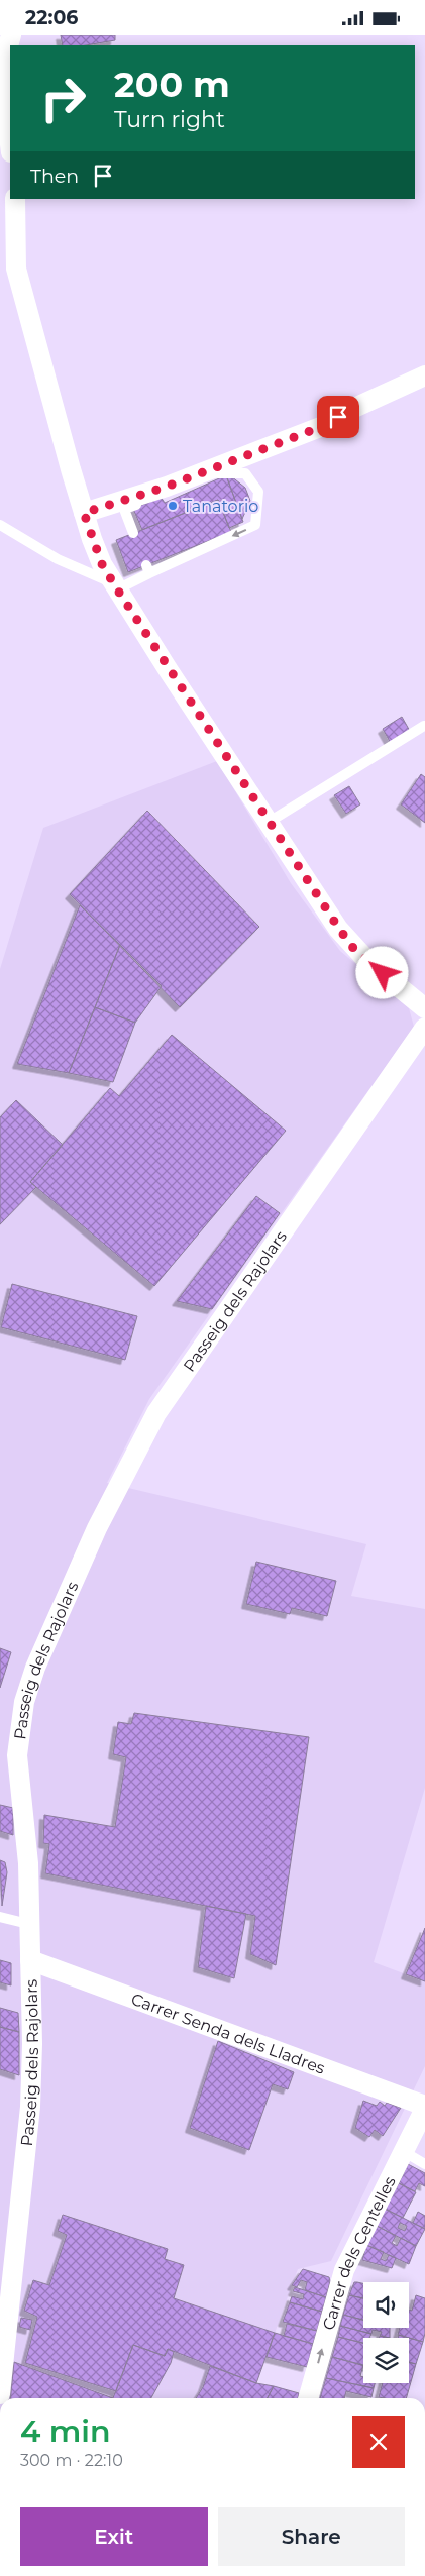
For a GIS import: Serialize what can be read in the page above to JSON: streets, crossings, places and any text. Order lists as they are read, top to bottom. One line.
{"streets":{"street":["Passeig dels Rajolars","Carrer Senda dels Lladres","Carrer dels Centelles"]},"crossings":[["Passeig dels Rajolars","Carrer Senda dels Lladres"],["Carrer Senda dels Lladres","Carrer dels Centelles"]],"one_way":["Carrer dels Centelles"],"places":["Tanatorio"],"page":{"status":"22:06","turn":["200 m","Turn right"],"then":"Then","heading":["4 min","300 m · 22:10"],"buttons":["Exit","Share"]}}
